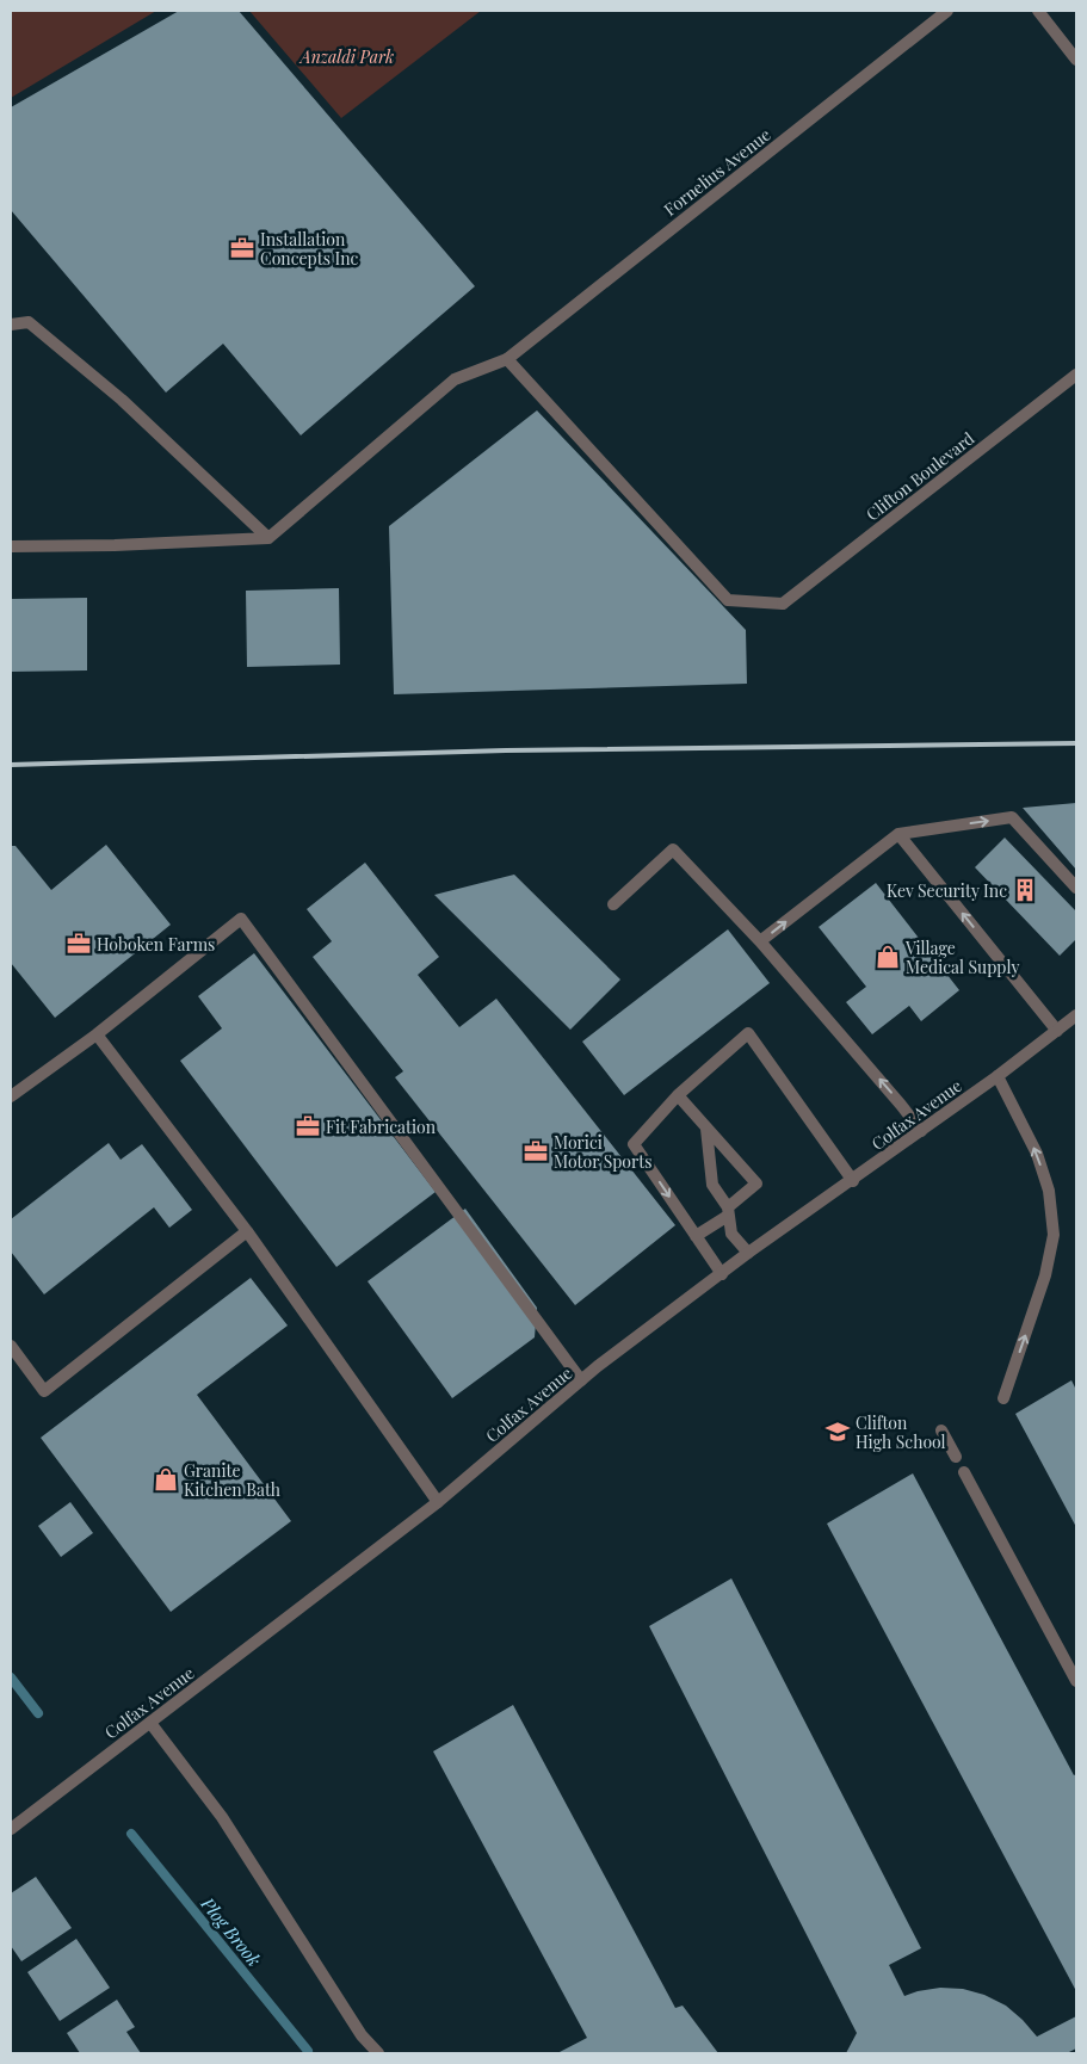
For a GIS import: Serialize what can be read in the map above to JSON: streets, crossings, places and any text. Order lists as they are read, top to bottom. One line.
{"streets":{"street":["Fornelius Avenue","Clifton Boulevard","Colfax Avenue"]},"crossings":[["Fornelius Avenue","Clifton Boulevard"]],"water":["Plog Brook"],"parks":["Anzaldi Park"],"places":{"office":["Installation Concepts Inc","Hoboken Farms","Fit Fabrication","Morici Motor Sports"],"building":["Kev Security Inc"],"shop":["Village Medical Supply","Granite Kitchen Bath"],"school or university":["Clifton High School"]}}
